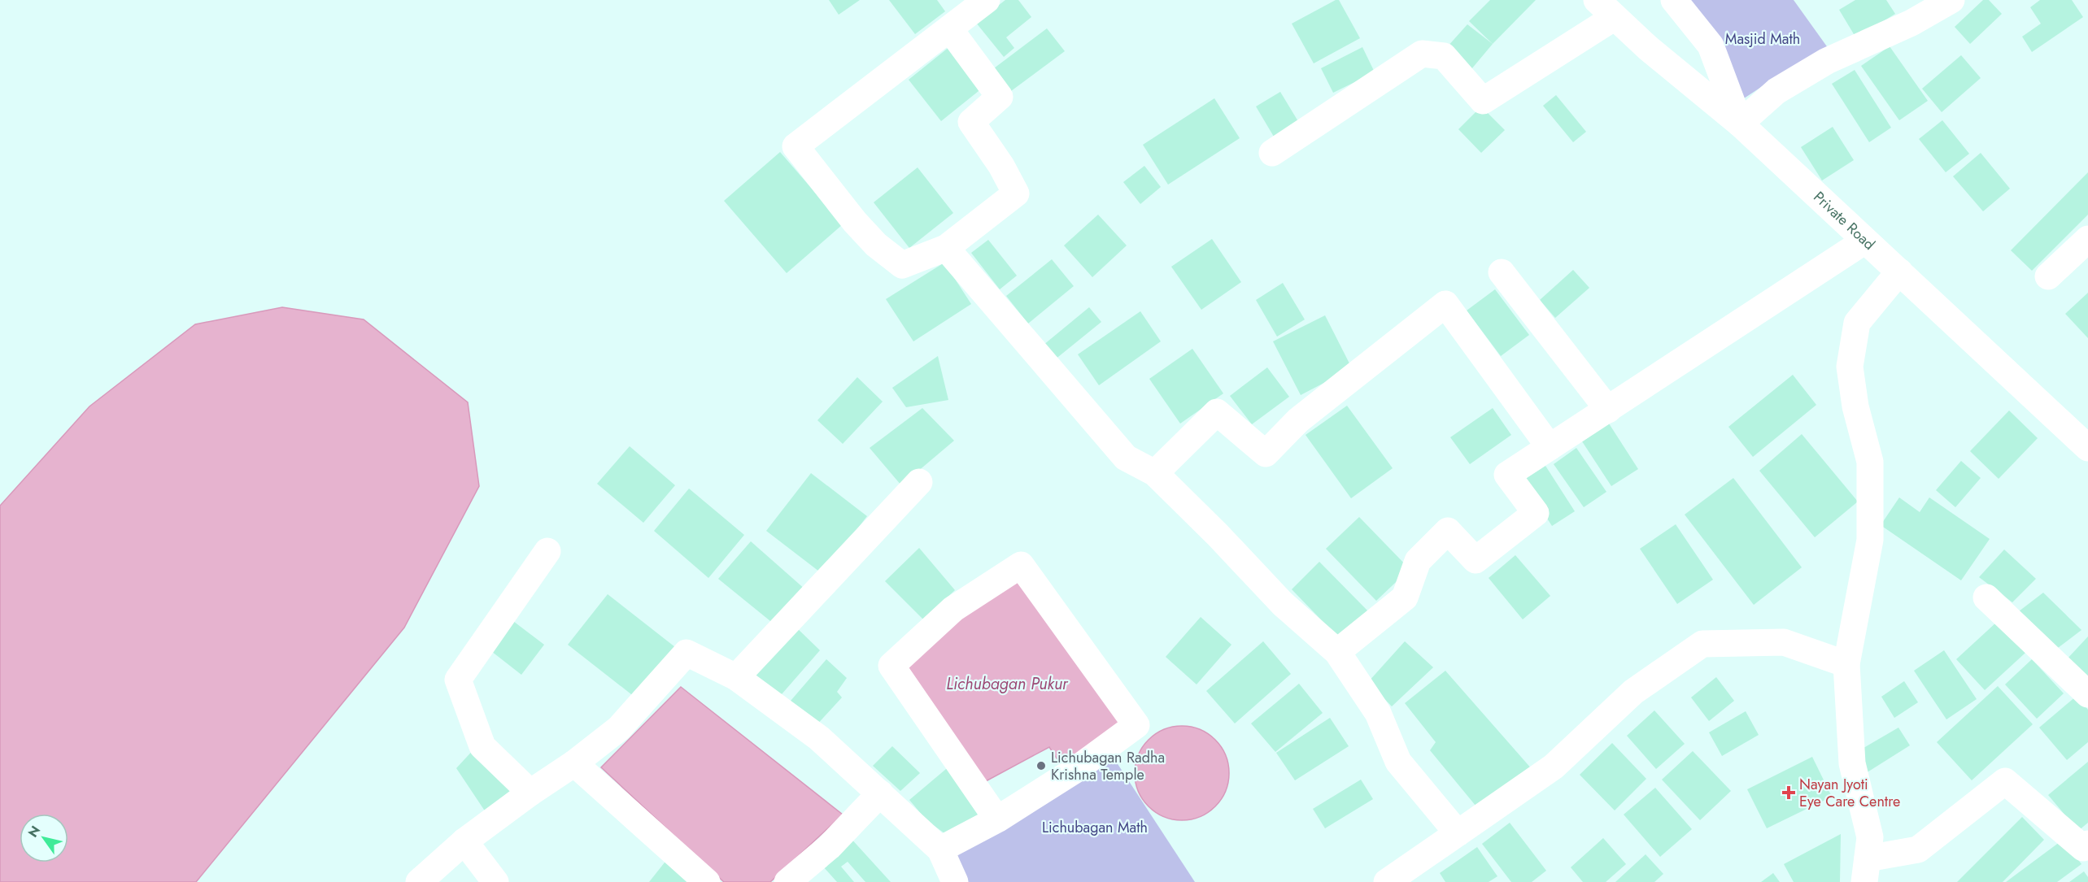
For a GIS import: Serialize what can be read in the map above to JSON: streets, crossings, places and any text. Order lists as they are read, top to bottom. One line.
{"streets":{"street":["Private Road"]},"water":["Lichubagan Pukur"],"parks":["Masjid Math","Lichubagan Math"],"places":{"other":["Lichubagan Radha Krishna Temple"],"health":["Nayan Jyoti Eye Care Centre"]},"north":"top left"}
